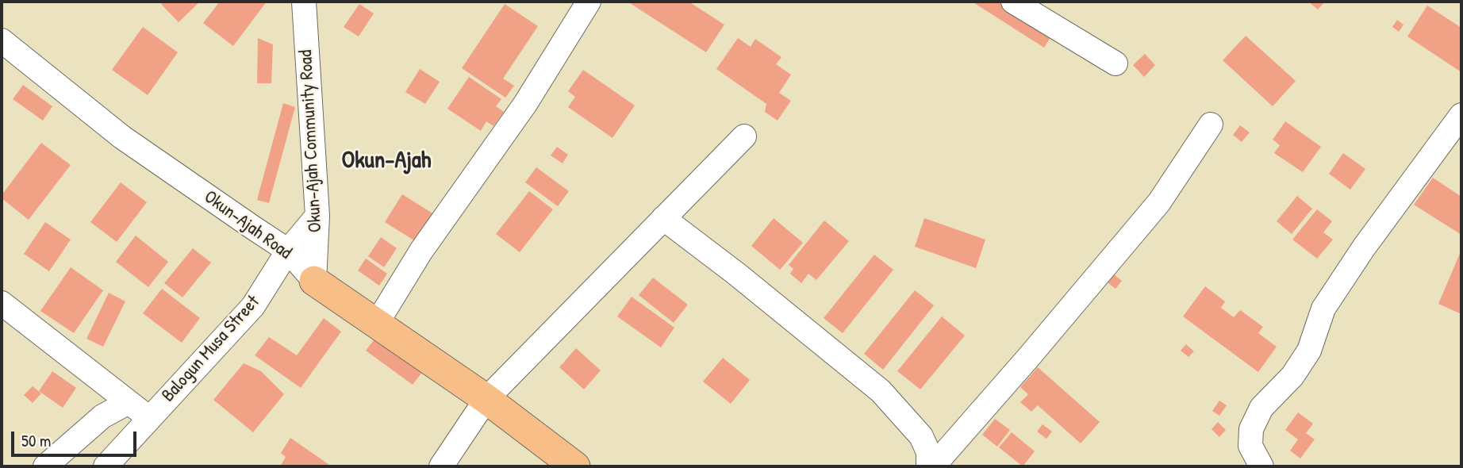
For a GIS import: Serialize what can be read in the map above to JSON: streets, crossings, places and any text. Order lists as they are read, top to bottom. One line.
{"streets":{"main road":["Okun-Ajah Road"],"street":["Okun-Ajah Community Road","Balogun Musa Street"]},"crossings":[["Okun-Ajah Community Road","Okun-Ajah Road"],["Okun-Ajah Community Road","Balogun Musa Street"],["Okun-Ajah Road","Balogun Musa Street"]],"districts":["Okun-Ajah"],"scale_bar":"50 m"}
